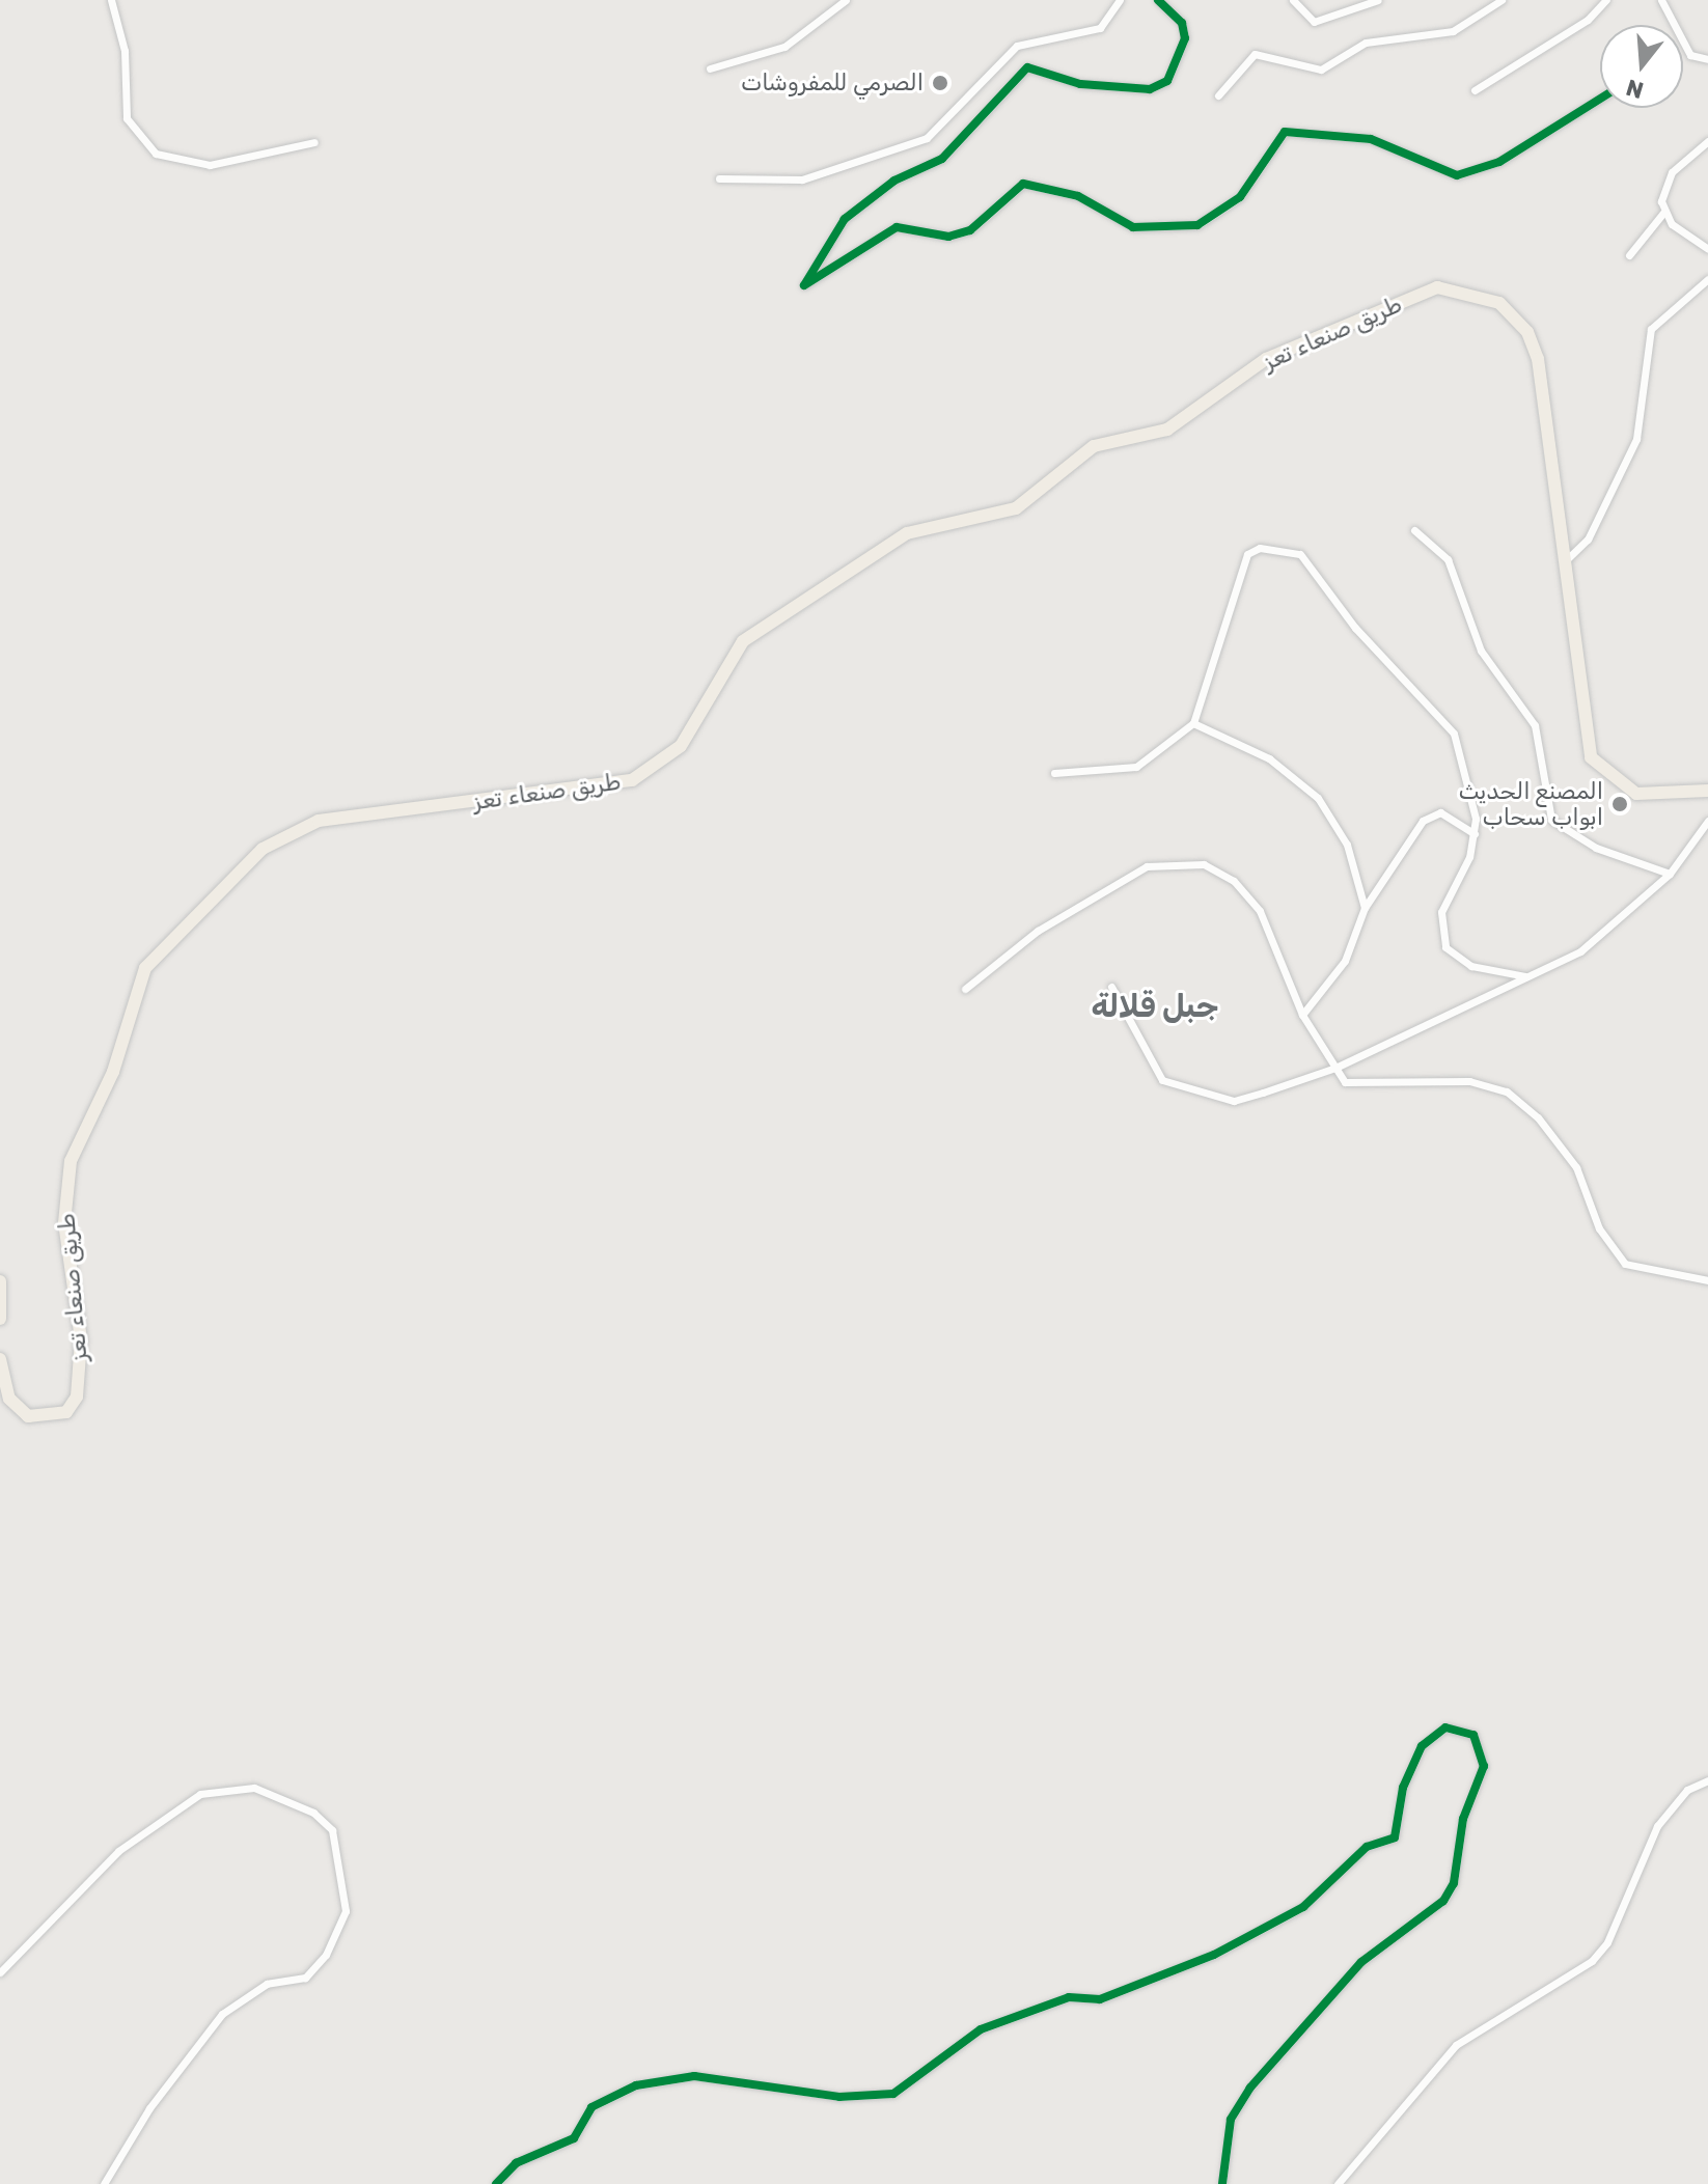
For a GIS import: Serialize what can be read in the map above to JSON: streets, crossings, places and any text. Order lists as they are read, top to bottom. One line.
{"streets":{"highway":["طريق صنعاء تعز"]},"districts":["جبل قلالة"],"places":["الصرمي للمفروشات","المصنع الحديث ابواب سحاب"],"north":"bottom"}
